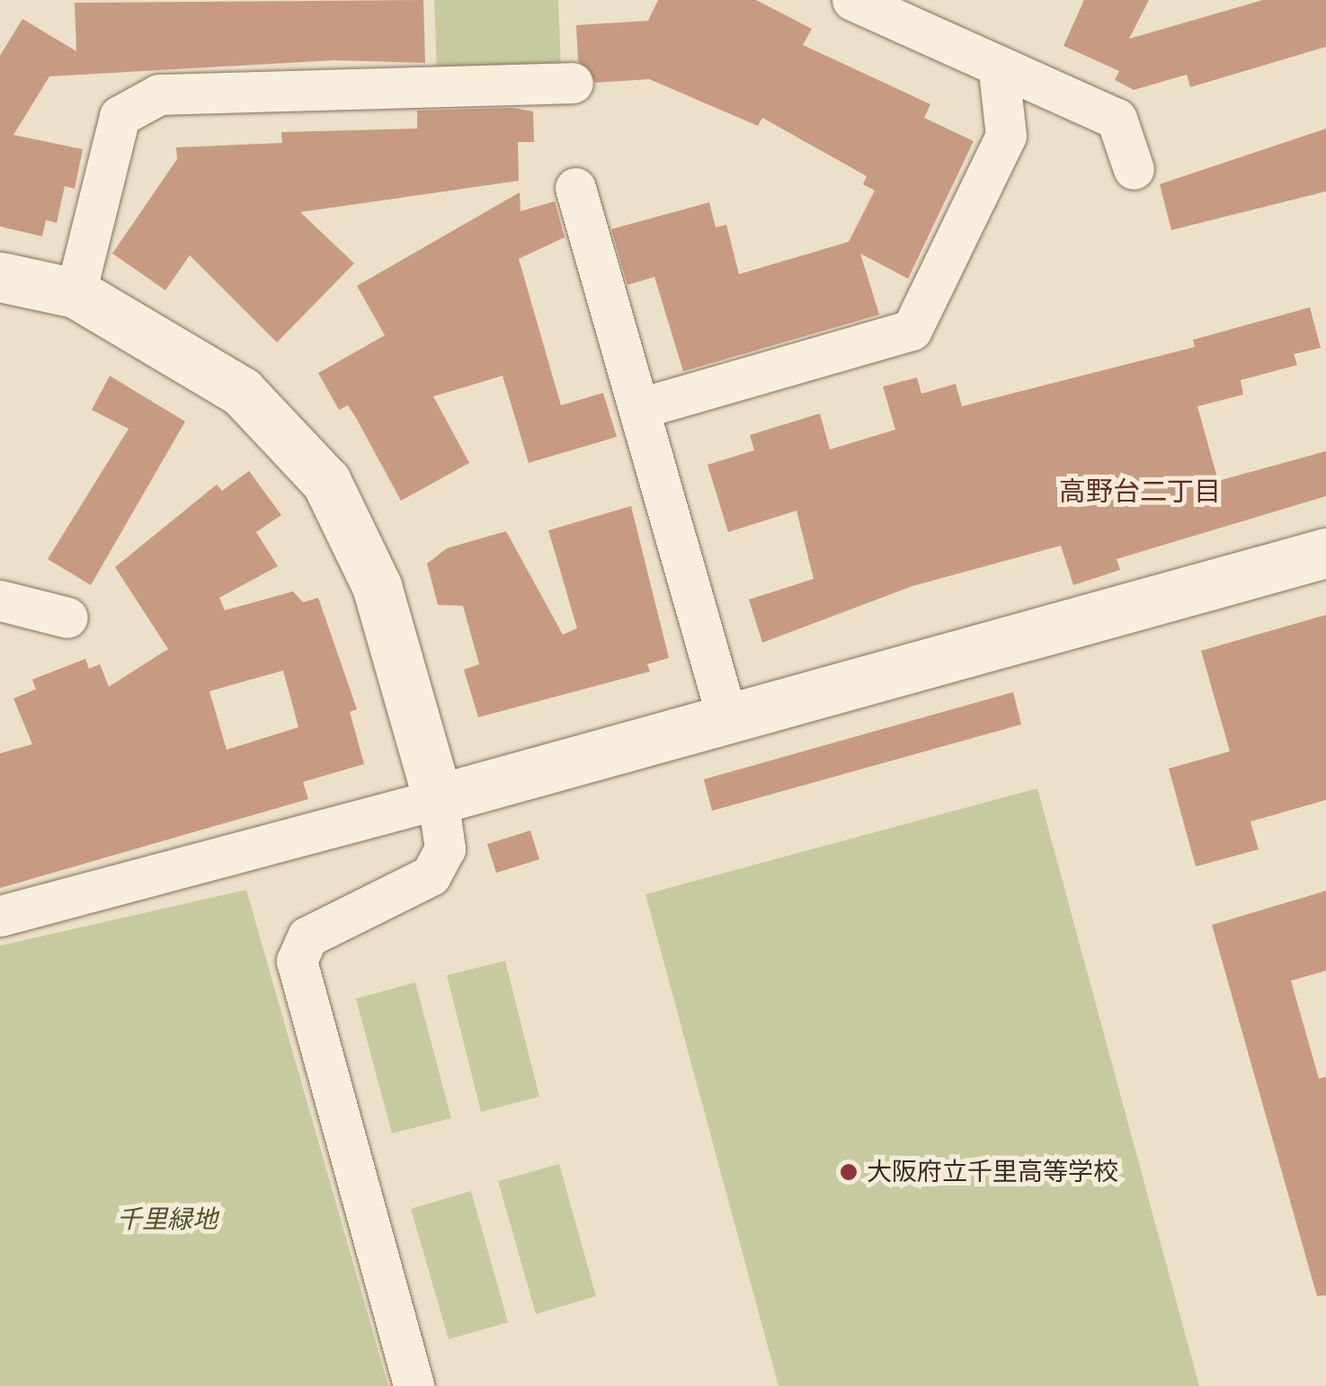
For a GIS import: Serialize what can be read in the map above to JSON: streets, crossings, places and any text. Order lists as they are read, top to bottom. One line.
{"districts":["高野台二丁目"],"parks":["千里緑地"],"places":["大阪府立千里高等学校"]}
